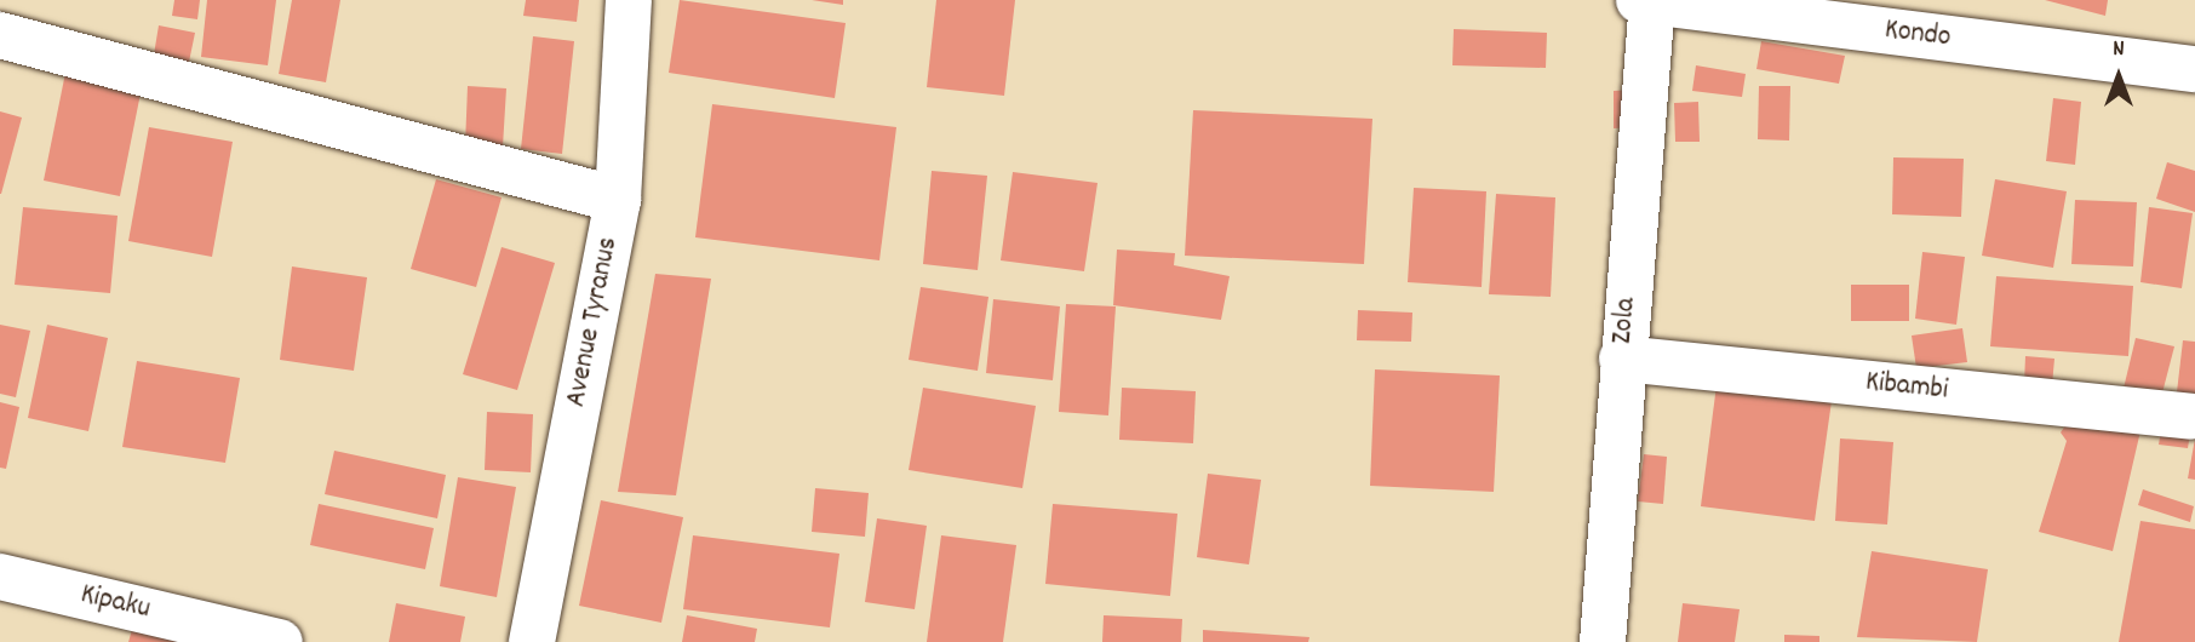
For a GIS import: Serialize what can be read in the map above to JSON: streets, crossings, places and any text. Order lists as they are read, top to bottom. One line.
{"streets":{"street":["Kondo","Zola","Avenue Tyranus","Kibambi","Kipaku"]},"crossings":[["Kondo","Zola"],["Zola","Kibambi"]],"north":"top"}
